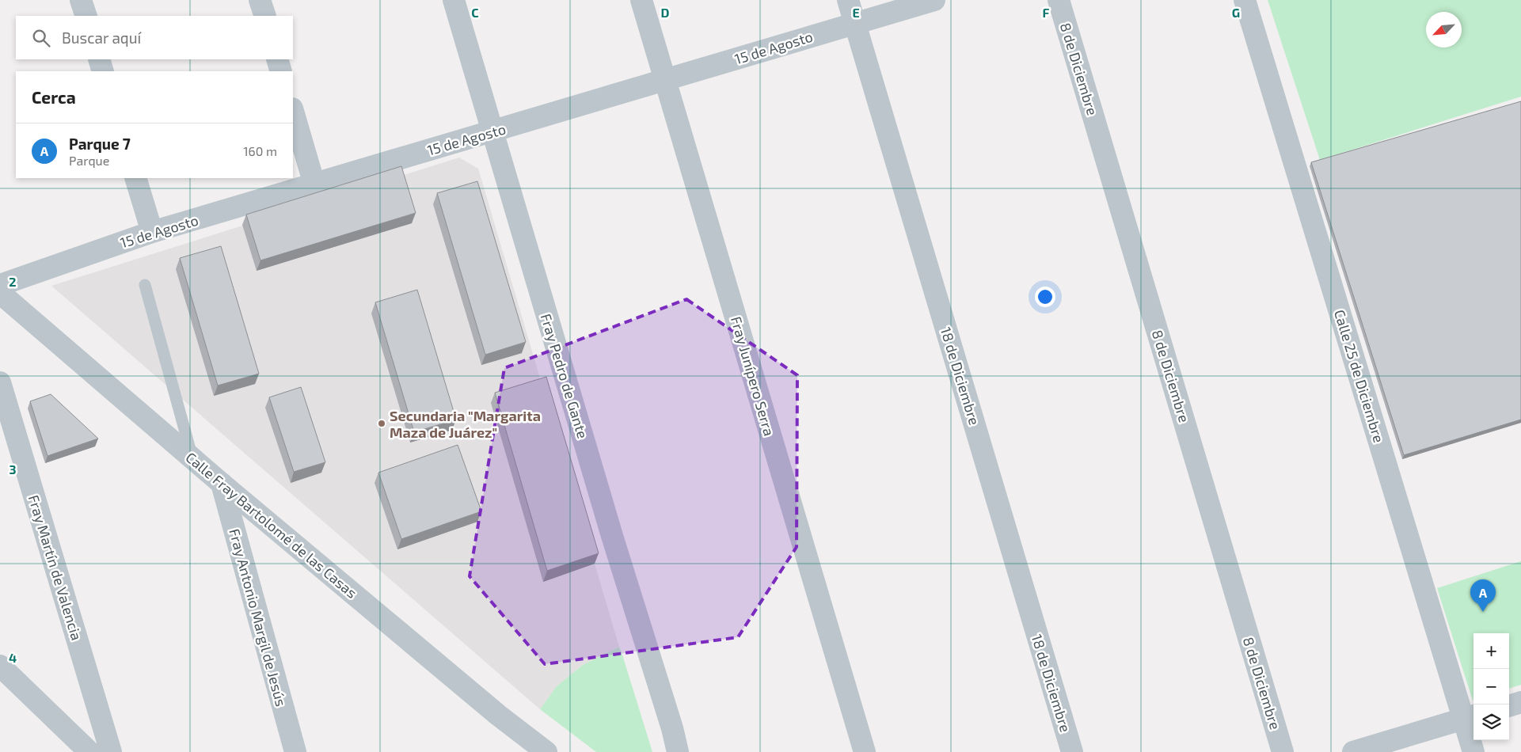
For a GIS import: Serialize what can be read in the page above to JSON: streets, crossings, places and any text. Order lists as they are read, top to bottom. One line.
{"streets":{"street":["15 de Agosto","8 de Diciembre","Fray Pedro de Gante","Fray Junípero Serra","18 de Diciembre","Calle 25 de Diciembre","Calle Fray Bartolomé de las Casas","Fray Martín de Valencia","Fray Antonio Margil de Jesús"]},"crossings":[["15 de Agosto","Fray Pedro de Gante"],["15 de Agosto","Fray Junípero Serra"],["15 de Agosto","18 de Diciembre"],["Calle Fray Bartolomé de las Casas","Fray Antonio Margil de Jesús"]],"places":["Secundaria \"Margarita Maza de Juárez\""],"north":"bottom left","page":{"search":"Buscar aquí","heading":"Cerca","list":[{"mark":"A","name":"Parque 7","note":"Parque","value":"160 m"}],"pins":"A","map_buttons":["+","−"]},"grid":{"columns":["C","D","E","F","G"],"rows":["2","3","4"]}}
